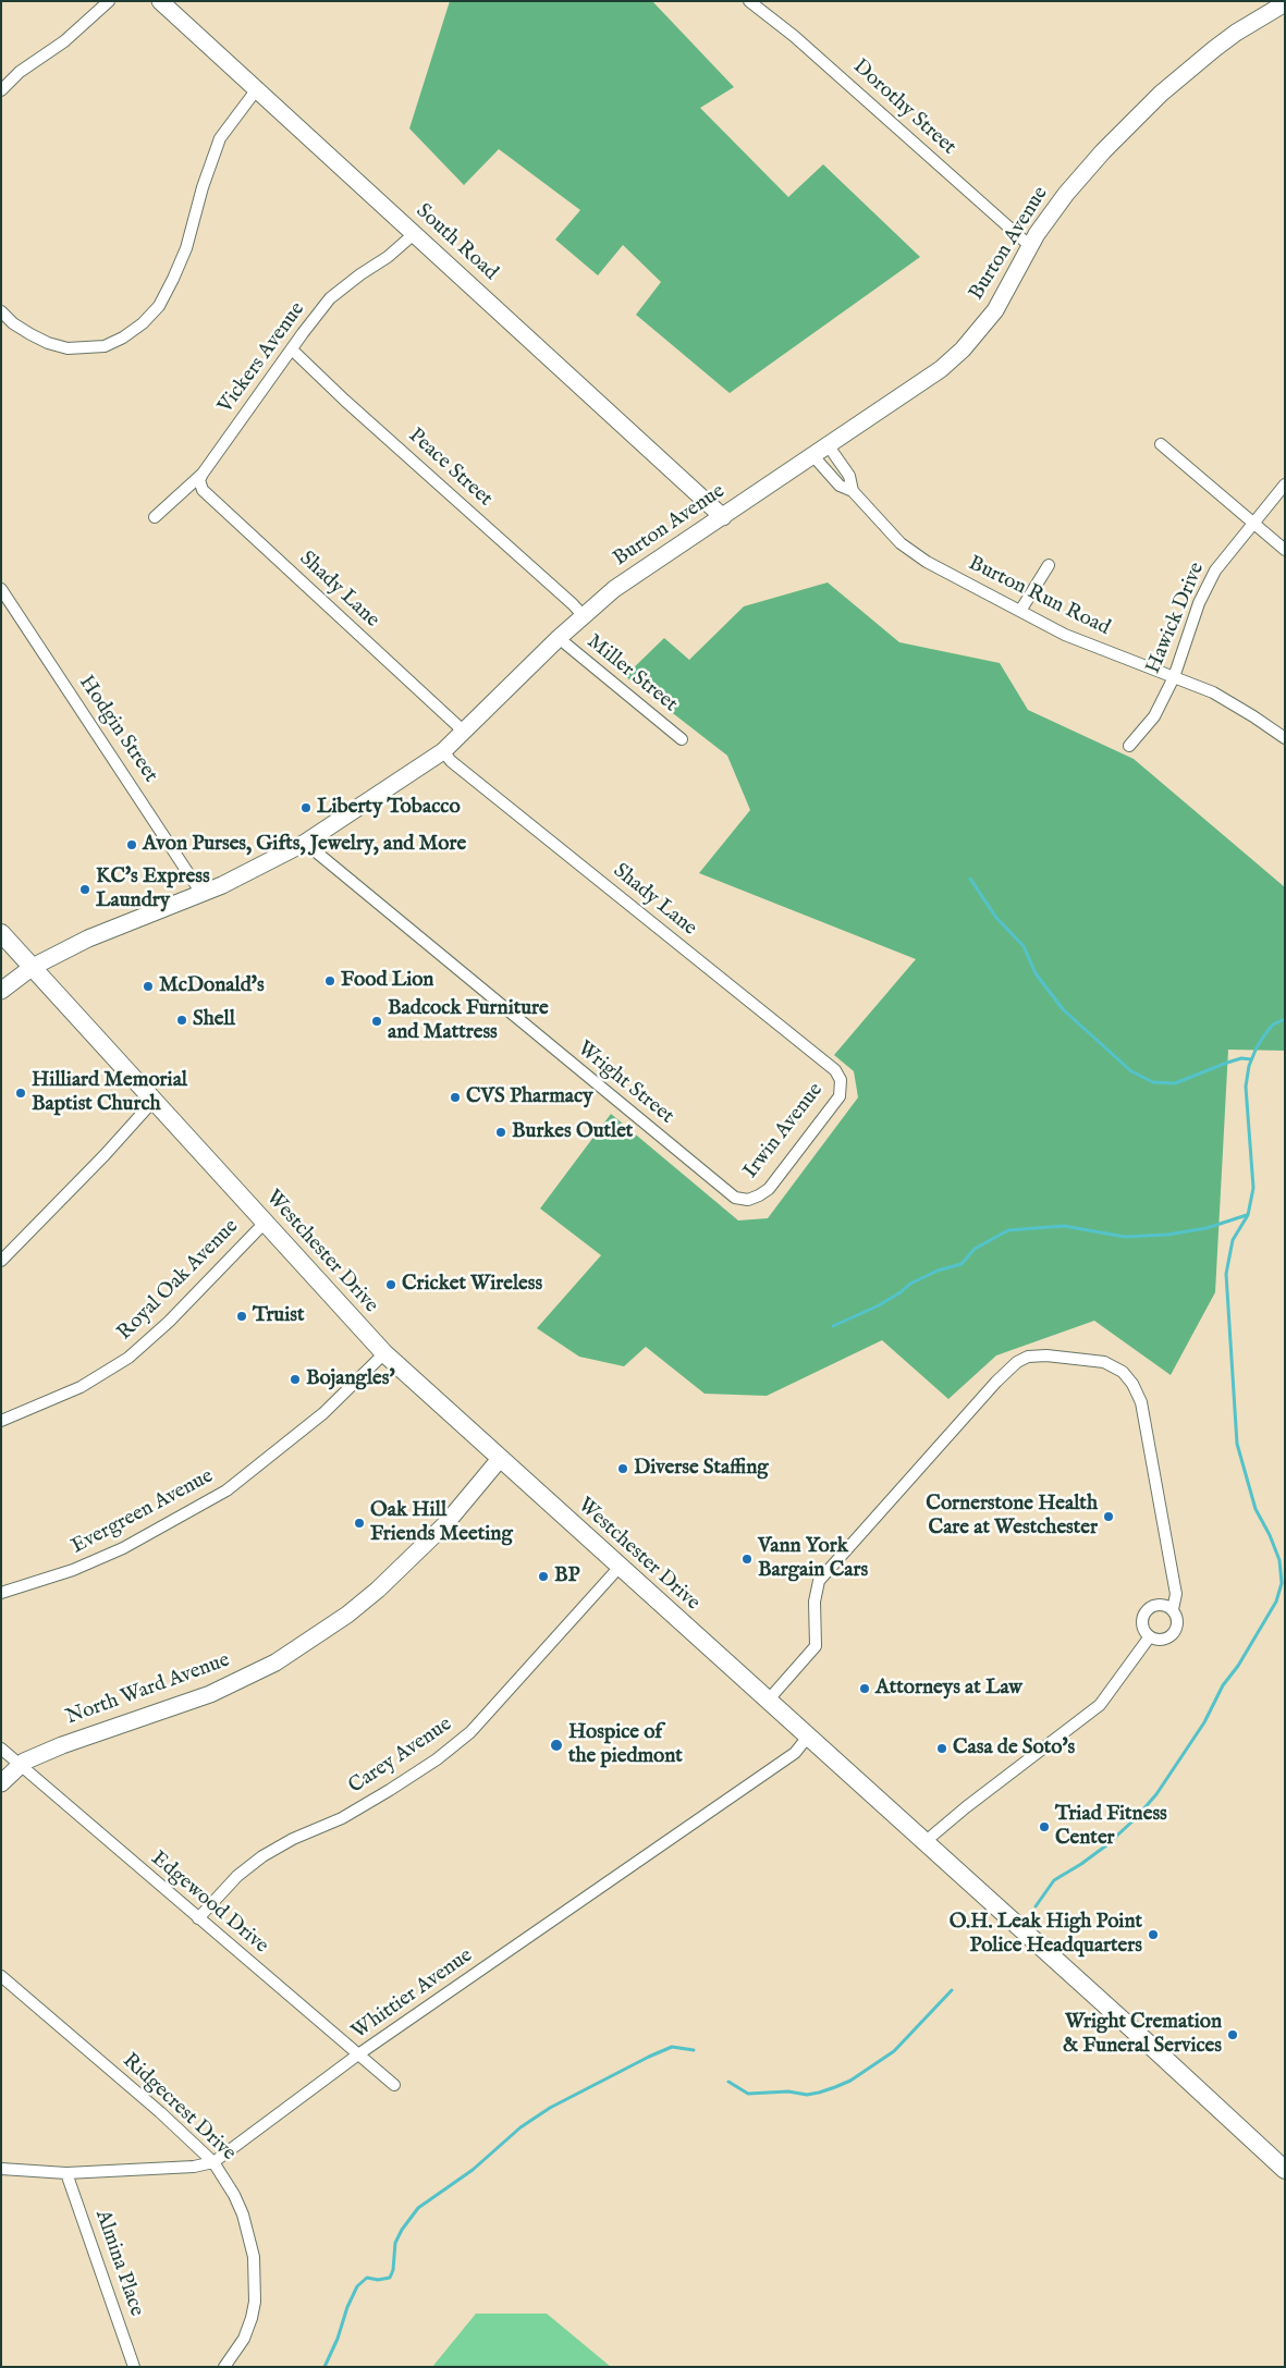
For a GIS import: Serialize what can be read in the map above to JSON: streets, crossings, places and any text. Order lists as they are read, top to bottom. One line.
{"streets":{"main road":["Westchester Drive"],"street":["Dorothy Street","South Road","Burton Avenue","Vickers Avenue","Peace Street","Shady Lane","Burton Run Road","Hawick Drive","Miller Street","Hodgin Street","Wright Street","Irwin Avenue","Royal Oak Avenue","Evergreen Avenue","North Ward Avenue","Carey Avenue","Edgewood Drive","Whittier Avenue","Ridgecrest Drive","Almina Place"]},"crossings":[["Dorothy Street","Burton Avenue"],["South Road","Burton Avenue"],["South Road","Vickers Avenue"],["Burton Avenue","Peace Street"],["Burton Avenue","Shady Lane"],["Burton Avenue","Burton Run Road"],["Burton Avenue","Miller Street"],["Burton Avenue","Hodgin Street"],["Burton Avenue","Wright Street"],["Burton Avenue","Westchester Drive"],["Vickers Avenue","Peace Street"],["Vickers Avenue","Shady Lane"],["Shady Lane","Irwin Avenue"],["Burton Run Road","Hawick Drive"],["Wright Street","Irwin Avenue"],["Westchester Drive","Royal Oak Avenue"],["Westchester Drive","Evergreen Avenue"],["Westchester Drive","North Ward Avenue"],["Westchester Drive","Carey Avenue"],["Westchester Drive","Whittier Avenue"],["North Ward Avenue","Edgewood Drive"],["Carey Avenue","Edgewood Drive"],["Edgewood Drive","Whittier Avenue"],["Whittier Avenue","Ridgecrest Drive"],["Whittier Avenue","Almina Place"]],"places":["Liberty Tobacco","Avon Purses, Gifts, Jewelry, and More","KC's Express Laundry","Food Lion","McDonald's","Shell","Badcock Furniture and Mattress","Hilliard Memorial Baptist Church","CVS Pharmacy","Burkes Outlet","Cricket Wireless","Truist","Bojangles'","Diverse Staffing","Cornerstone Health Care at Westchester","Oak Hill Friends Meeting","Vann York Bargain Cars","BP","Attorneys at Law","Hospice of the piedmont","Casa de Soto's","Triad Fitness Center","O.H. Leak High Point Police Headquarters","Wright Cremation & Funeral Services"]}
